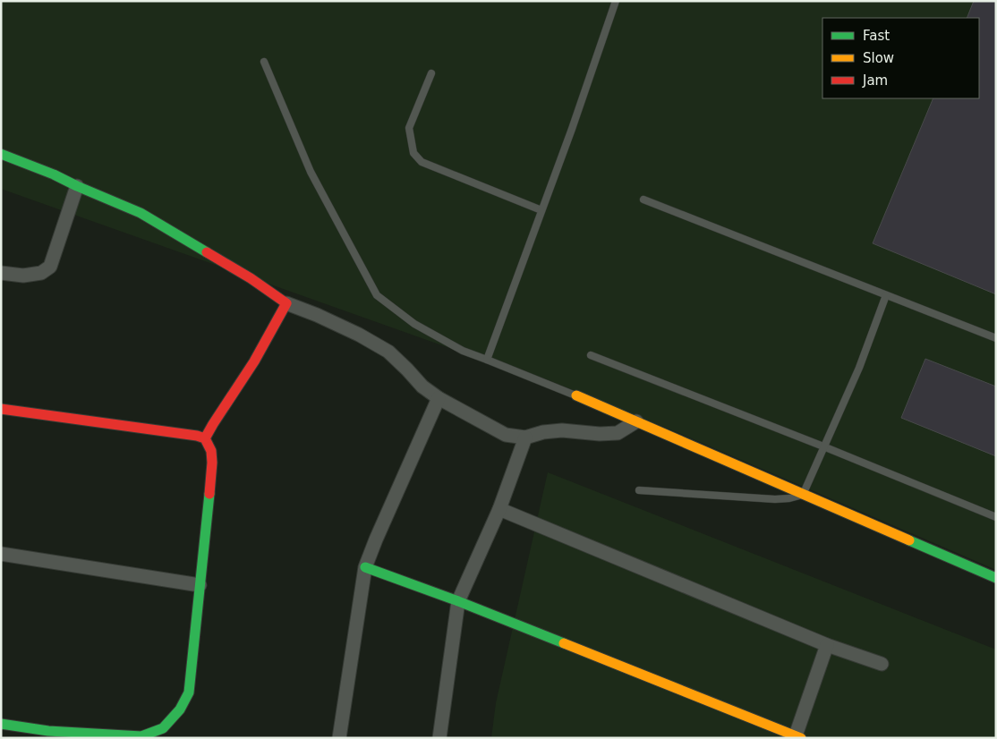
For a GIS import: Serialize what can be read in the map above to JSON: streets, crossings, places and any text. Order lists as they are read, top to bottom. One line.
{"legend":["Fast","Slow","Jam"]}
